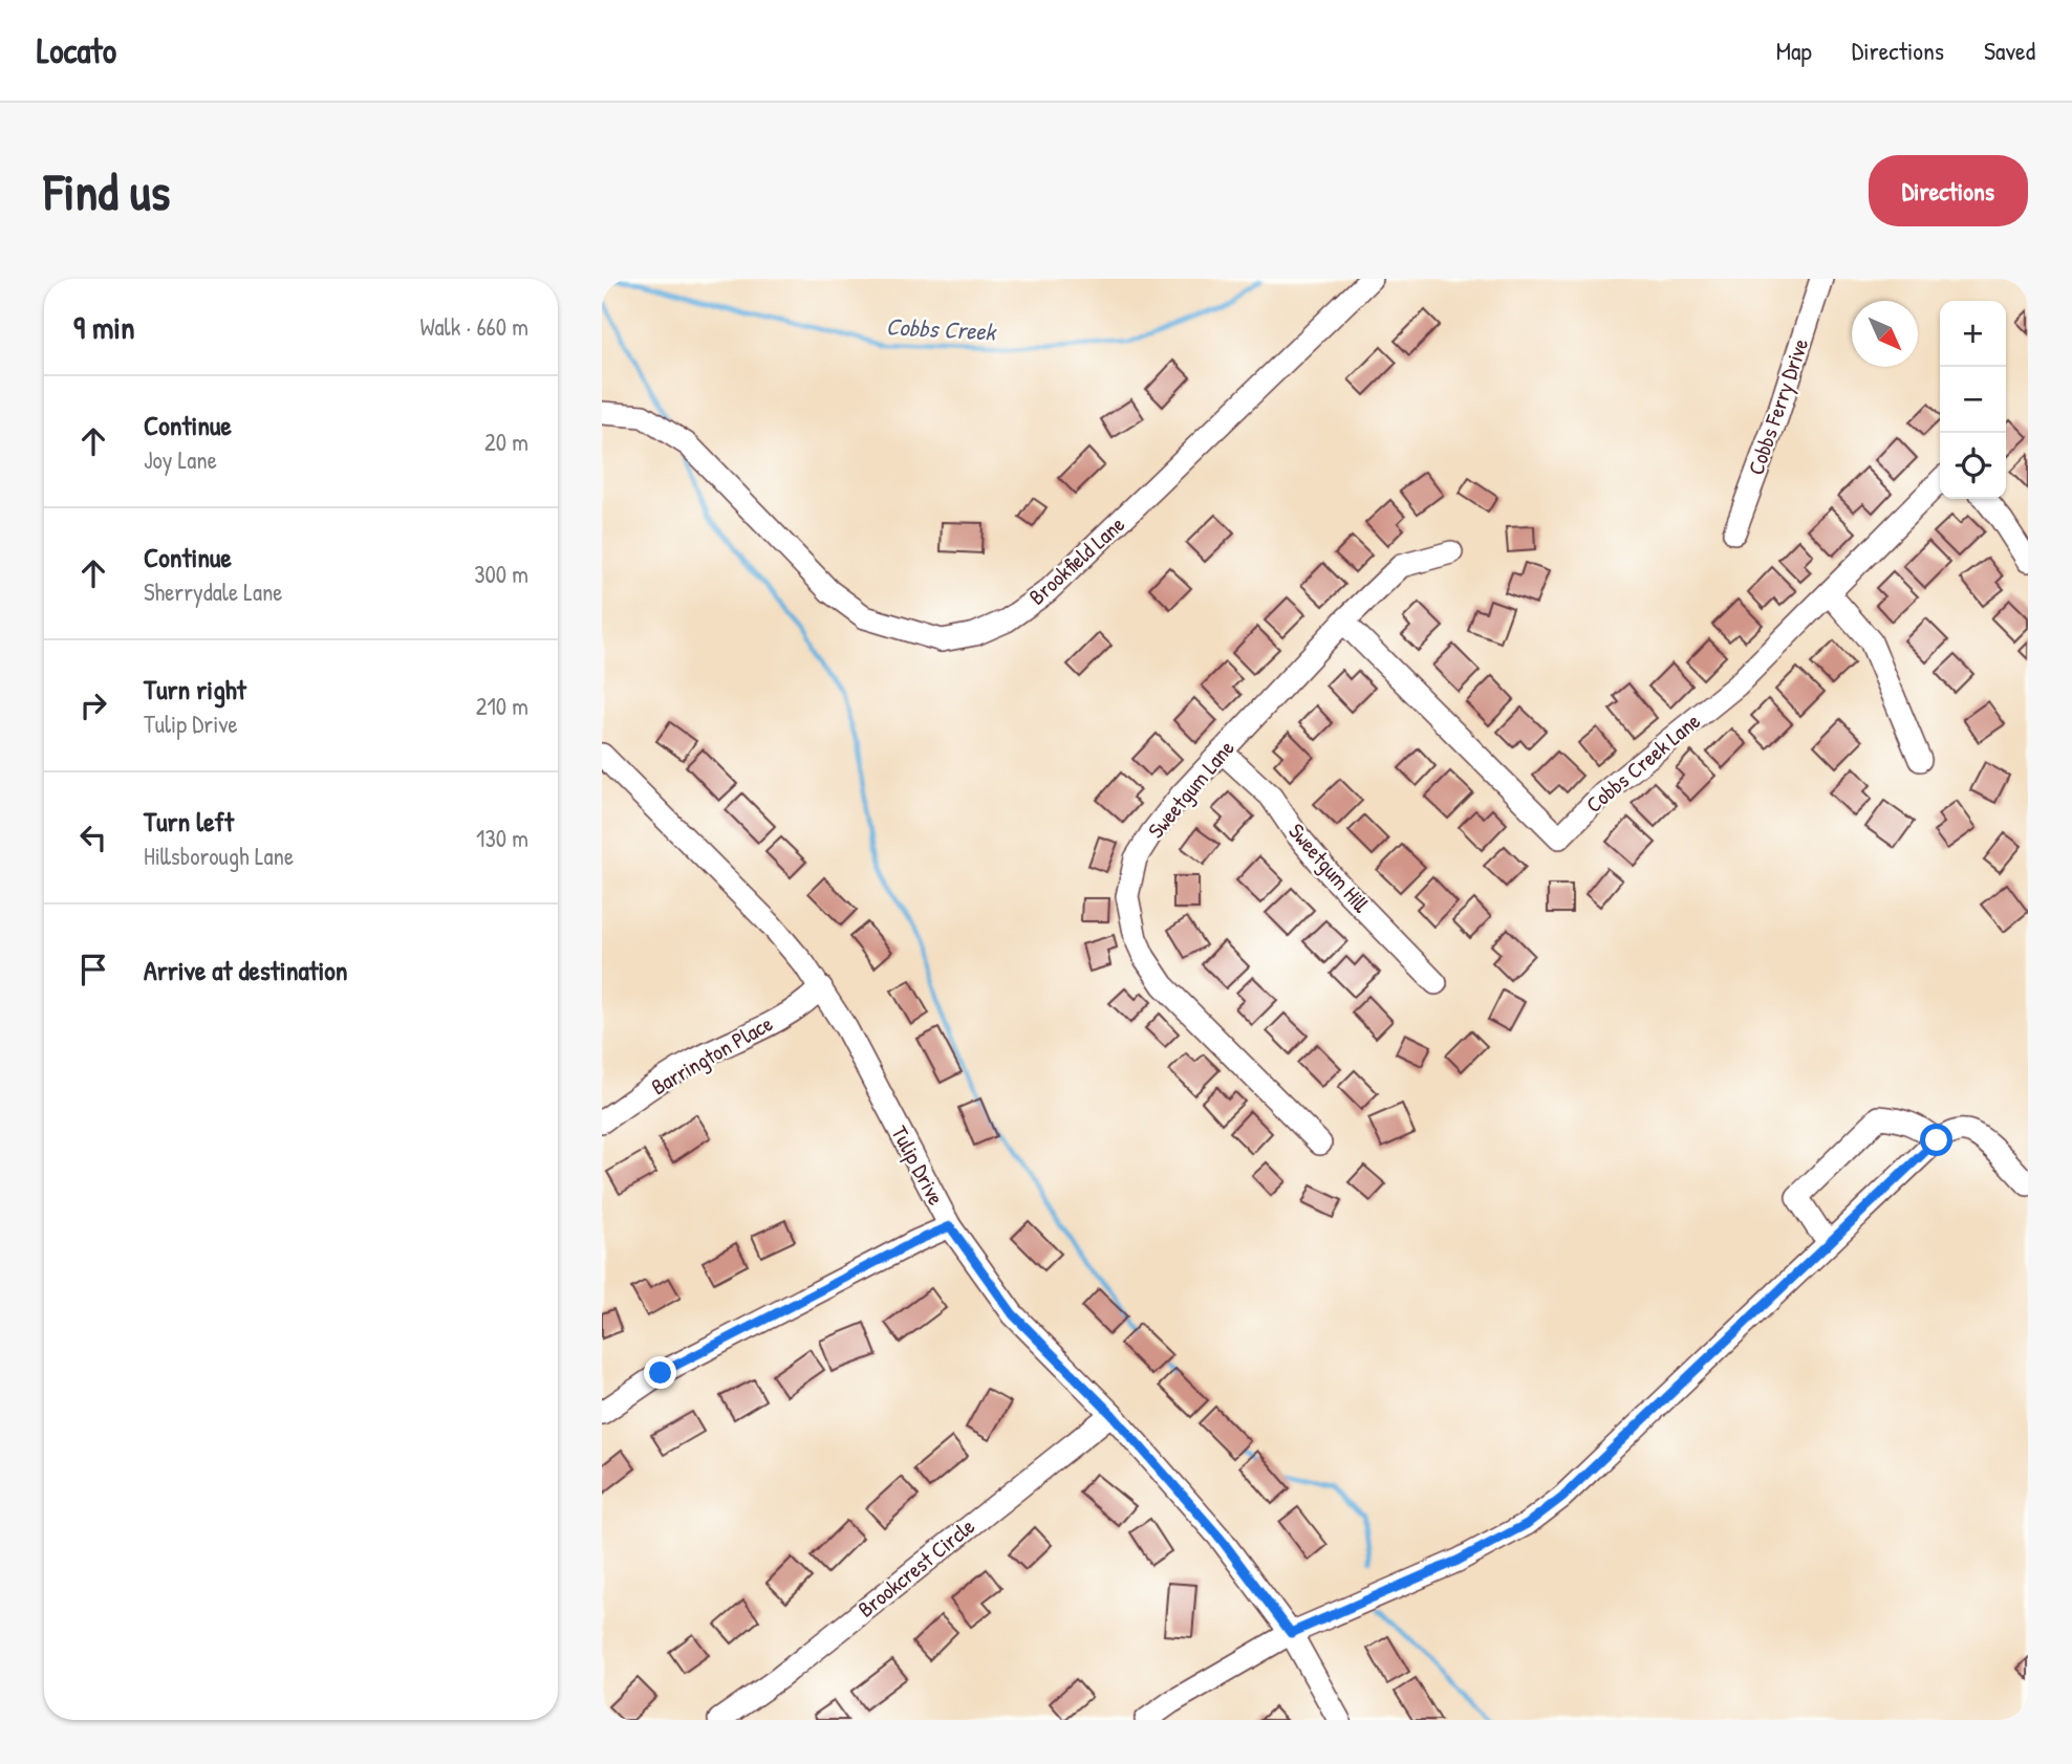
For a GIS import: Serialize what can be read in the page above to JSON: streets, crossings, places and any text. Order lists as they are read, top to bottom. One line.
{"streets":{"street":["Cobbs Ferry Drive","Brookfield Lane","Cobbs Creek Lane","Sweetgum Lane","Sweetgum Hill","Barrington Place","Tulip Drive","Brookcrest Circle"]},"crossings":[["Cobbs Creek Lane","Sweetgum Lane"],["Sweetgum Lane","Sweetgum Hill"],["Barrington Place","Tulip Drive"],["Tulip Drive","Brookcrest Circle"]],"water":["Cobbs Creek"],"north":"bottom right","page":{"header":"Locato","nav":["Map","Directions","Saved"],"buttons":"Directions","title":"Find us","heading":["9 min","Walk · 660 m"],"map_buttons":["+","−"],"list":[["Continue","Joy Lane","20 m"],["Continue","Sherrydale Lane","300 m"],["Turn right","Tulip Drive","210 m"],["Turn left","Hillsborough Lane","130 m"],"Arrive at destination"]}}
